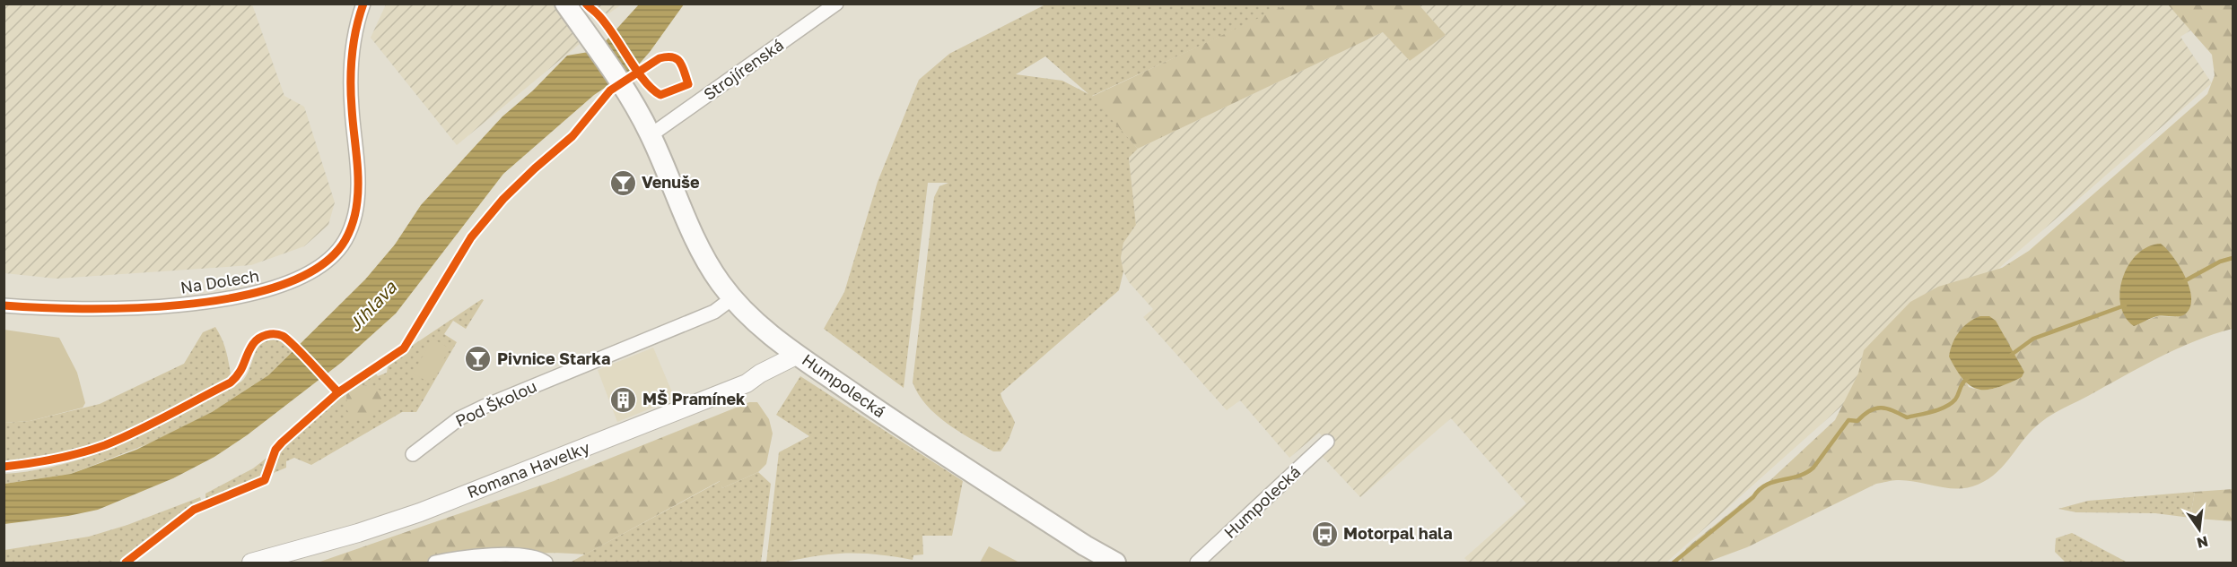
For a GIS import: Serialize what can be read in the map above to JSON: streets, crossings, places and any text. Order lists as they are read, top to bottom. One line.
{"streets":{"main road":["Humpolecká"],"street":["Strojírenská","Na Dolech","Pod Školou","Romana Havelky"]},"crossings":[["Strojírenská","Humpolecká"],["Humpolecká","Pod Školou"],["Humpolecká","Romana Havelky"]],"water":["Jihlava"],"places":{"bar":["Venuše","Pivnice Starka"],"building":["MŠ Pramínek"],"bus stop":["Motorpal hala"]},"north":"bottom"}
